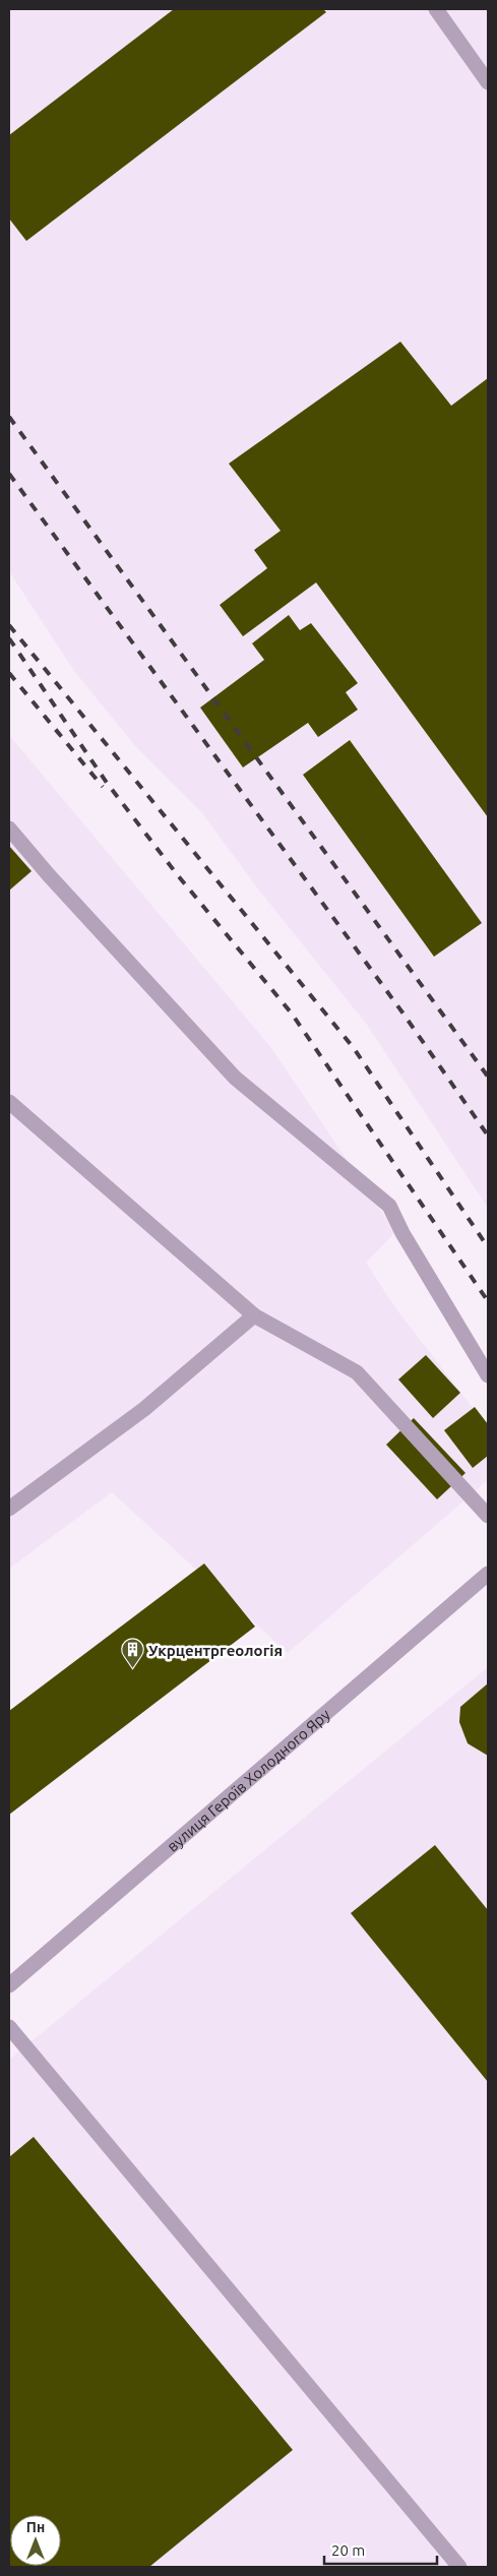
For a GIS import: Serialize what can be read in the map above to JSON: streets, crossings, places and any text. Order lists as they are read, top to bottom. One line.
{"streets":{"street":["вулиця Героїв Холодного Яру"]},"places":{"building":["Укрцентргеологія"]},"scale_bar":"20 m","north":"top"}
